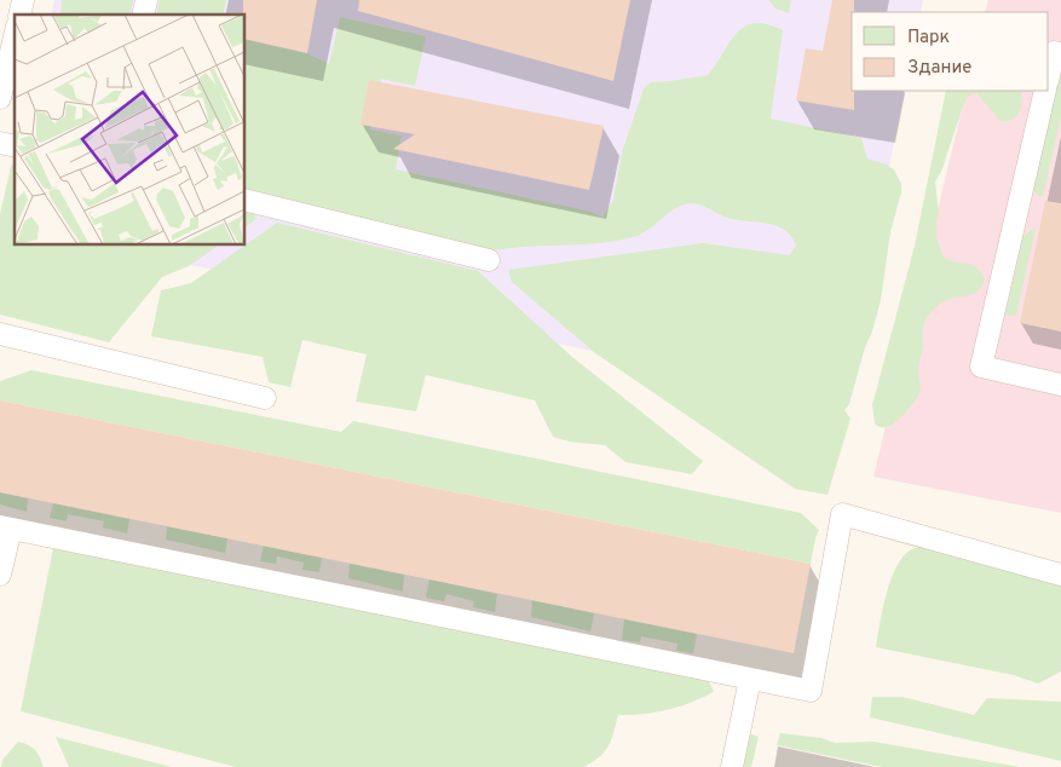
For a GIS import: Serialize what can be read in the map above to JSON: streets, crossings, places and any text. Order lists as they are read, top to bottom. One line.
{"legend":["Парк","Здание"]}
